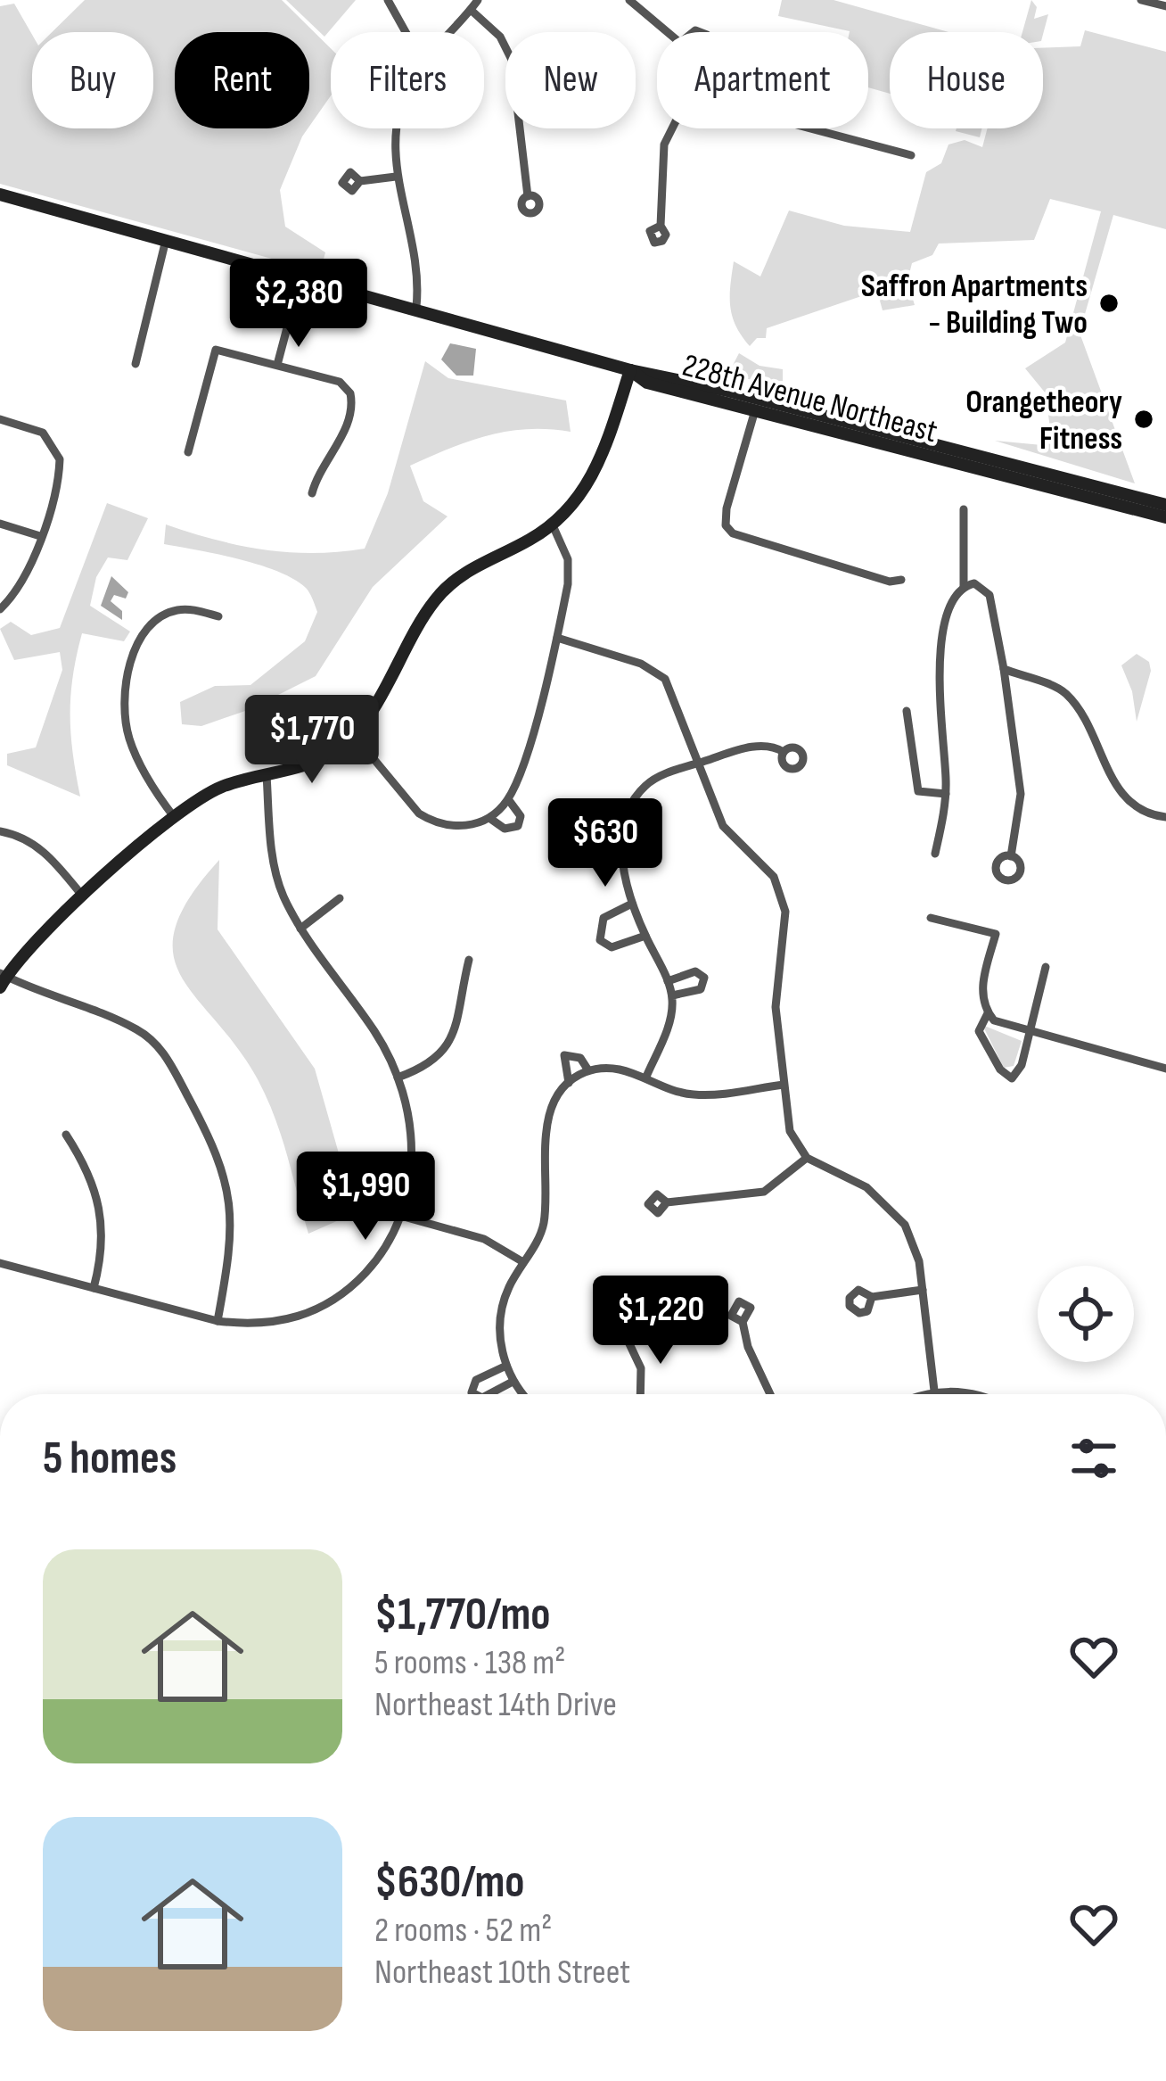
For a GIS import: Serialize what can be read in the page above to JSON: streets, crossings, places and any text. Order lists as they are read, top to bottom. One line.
{"streets":{"main road":["228th Avenue Northeast"]},"places":["Saffron Apartments - Building Two","Orangetheory Fitness"],"page":{"chip":["Buy","Rent","Filters","New","Apartment","House"],"price":["$2,380","$1,770","$630","$1,990","$1,220"],"heading":"5 homes","list":[{"name":"$1,770/mo","note":"5 rooms · 138 m² · Northeast 14th Drive"},{"name":"$630/mo","note":"2 rooms · 52 m² · Northeast 10th Street"}]}}
